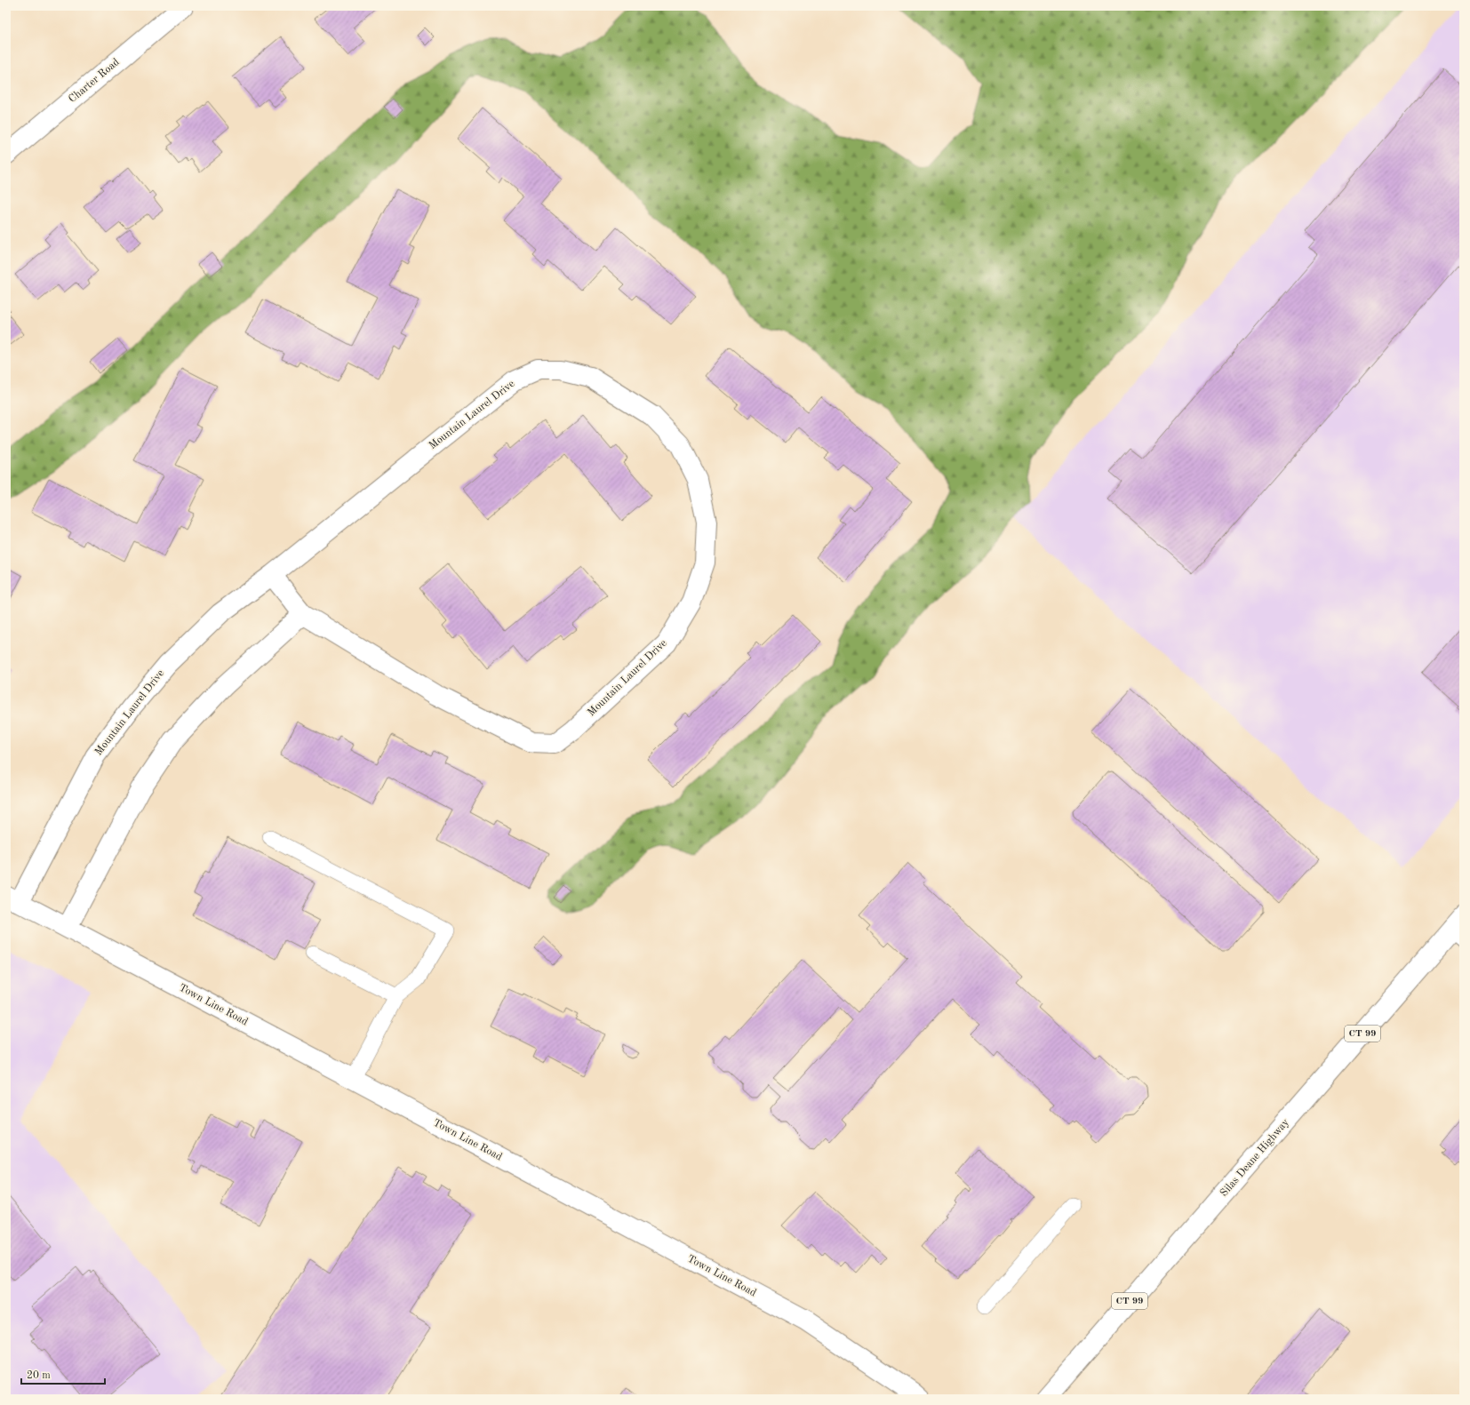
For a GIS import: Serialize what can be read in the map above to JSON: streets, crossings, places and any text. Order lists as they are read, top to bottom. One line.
{"streets":{"street":["Charter Road","Mountain Laurel Drive","Town Line Road","CT 99","Silas Deane Highway"]},"crossings":[["Mountain Laurel Drive","Town Line Road"]],"scale_bar":"20 m"}
